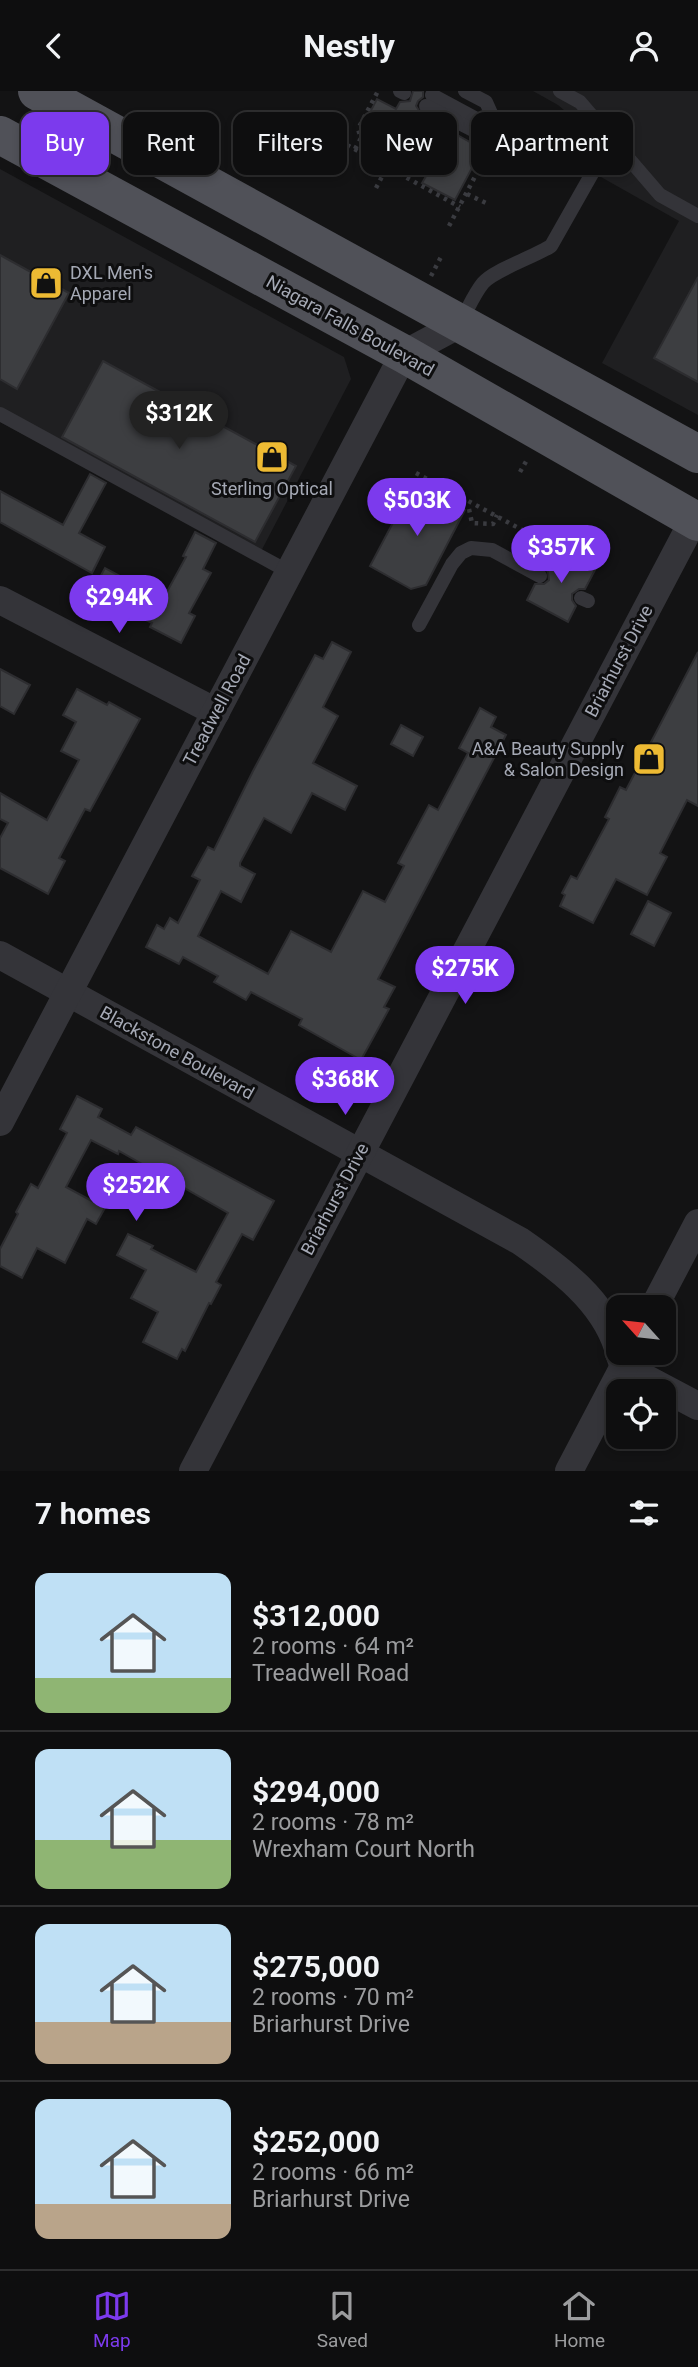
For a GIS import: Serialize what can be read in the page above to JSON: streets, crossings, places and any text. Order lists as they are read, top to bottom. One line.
{"streets":{"main road":["Niagara Falls Boulevard"],"street":["Briarhurst Drive","Treadwell Road","Blackstone Boulevard"]},"crossings":[["Niagara Falls Boulevard","Briarhurst Drive"],["Niagara Falls Boulevard","Treadwell Road"],["Briarhurst Drive","Blackstone Boulevard"],["Treadwell Road","Blackstone Boulevard"]],"places":{"shop":["DXL Men's Apparel","Sterling Optical","A&A Beauty Supply & Salon Design"]},"north":"top left","page":{"header":"Nestly","chip":["Buy","Rent","Filters","New","Apartment"],"price":["$312K","$503K","$357K","$294K","$275K","$368K","$252K"],"heading":"7 homes","list":[{"name":"$312,000","note":"2 rooms · 64 m² · Treadwell Road"},{"name":"$294,000","note":"2 rooms · 78 m² · Wrexham Court North"},{"name":"$275,000","note":"2 rooms · 70 m² · Briarhurst Drive"},{"name":"$252,000","note":"2 rooms · 66 m² · Briarhurst Drive"}],"tabs":["Map","Saved","Home"]}}
